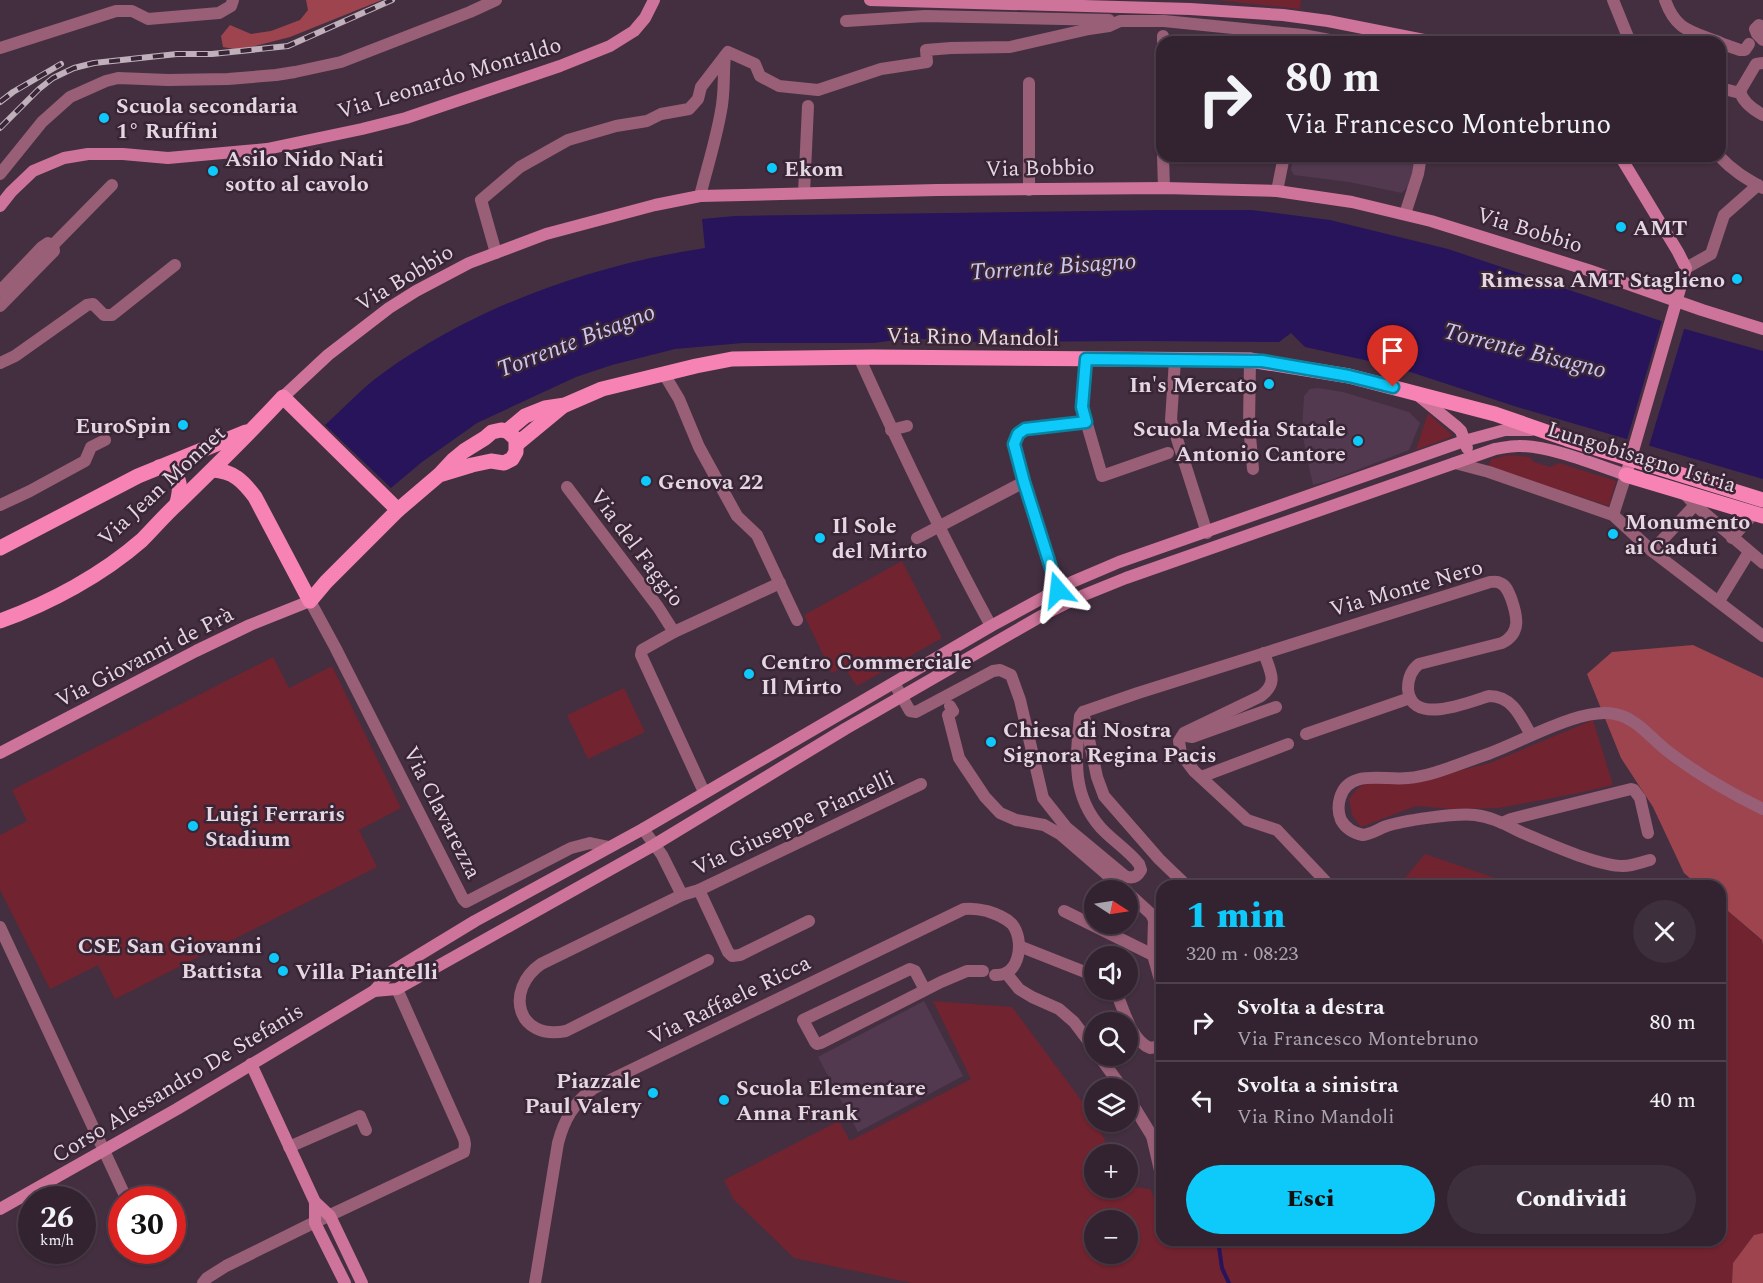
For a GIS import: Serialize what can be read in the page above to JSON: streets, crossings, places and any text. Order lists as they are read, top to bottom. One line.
{"streets":{"main road":["Via Leonardo Montaldo","Via Bobbio","Via Rino Mandoli","Lungobisagno Istria","Via Jean Monnet","Via Giovanni de Prà","Corso Alessandro De Stefanis"],"street":["Via del Faggio","Via Monte Nero","Via Clavarezza","Via Giuseppe Piantelli","Via Raffaele Ricca"]},"crossings":[["Via Bobbio","Via Jean Monnet"],["Via Rino Mandoli","Lungobisagno Istria"],["Via Rino Mandoli","Corso Alessandro De Stefanis"],["Lungobisagno Istria","Corso Alessandro De Stefanis"],["Via del Faggio","Corso Alessandro De Stefanis"],["Via Giovanni de Prà","Via Clavarezza"],["Via Clavarezza","Corso Alessandro De Stefanis"],["Via Giuseppe Piantelli","Corso Alessandro De Stefanis"]],"water":["Torrente Bisagno"],"places":["Scuola secondaria 1° Ruffini","Ekom","Asilo Nido Nati sotto al cavolo","AMT","Rimessa AMT Staglieno","In's Mercato","EuroSpin","Scuola Media Statale Antonio Cantore","Genova 22","Monumento ai Caduti","Il Sole del Mirto","Centro Commerciale Il Mirto","Chiesa di Nostra Signora Regina Pacis","Luigi Ferraris Stadium","CSE San Giovanni Battista","Villa Piantelli","Piazzale Paul Valery","Scuola Elementare Anna Frank"],"north":"right","page":{"turn":["80 m","Via Francesco Montebruno"],"map_buttons":["+","−"],"heading":["1 min","320 m · 08:23"],"list":[{"name":"Svolta a destra","note":"Via Francesco Montebruno","value":"80 m"},{"name":"Svolta a sinistra","note":"Via Rino Mandoli","value":"40 m"}],"buttons":["Esci","Condividi"],"speed":"26 km/h","limit":"30"}}
